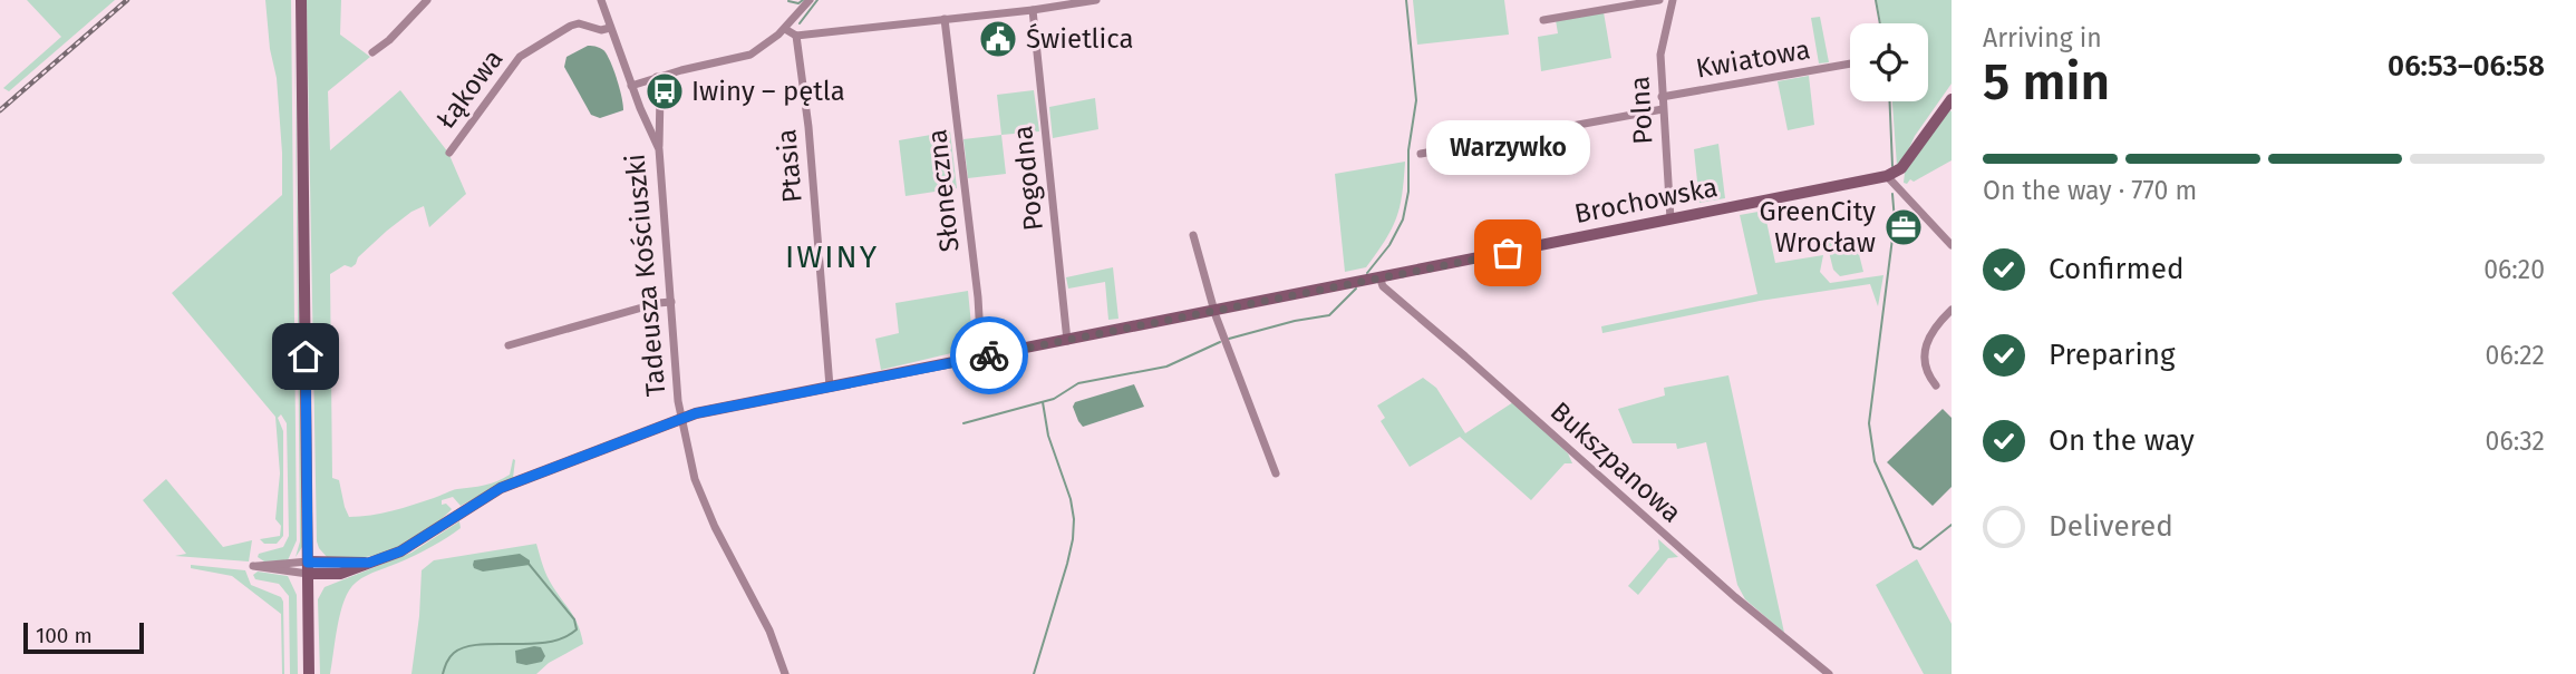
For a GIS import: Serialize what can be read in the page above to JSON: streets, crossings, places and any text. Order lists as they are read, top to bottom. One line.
{"streets":{"street":["Kwiatowa","Łąkowa","Polna","Ptasia","Pogodna","Słoneczna","Brochowska","Tadeusza Kościuszki","Bukszpanowa"]},"crossings":[["Kwiatowa","Polna"],["Łąkowa","Tadeusza Kościuszki"],["Polna","Brochowska"],["Ptasia","Brochowska"],["Pogodna","Brochowska"],["Słoneczna","Brochowska"],["Brochowska","Tadeusza Kościuszki"],["Brochowska","Bukszpanowa"]],"districts":["IWINY"],"places":{"public building":["Świetlica"],"bus stop":["Iwiny – pętla"],"office":["GreenCity Wrocław"],"other":["Warzywko"]},"scale_bar":"100 m","page":{"heading":["5 min","Arriving in","06:53–06:58"],"bubble":"Warzywko","bar":"On the way · 770 m","list":[["Confirmed","06:20"],["Preparing","06:22"],["On the way","06:32"],"Delivered"],"scale":"100 m"}}
